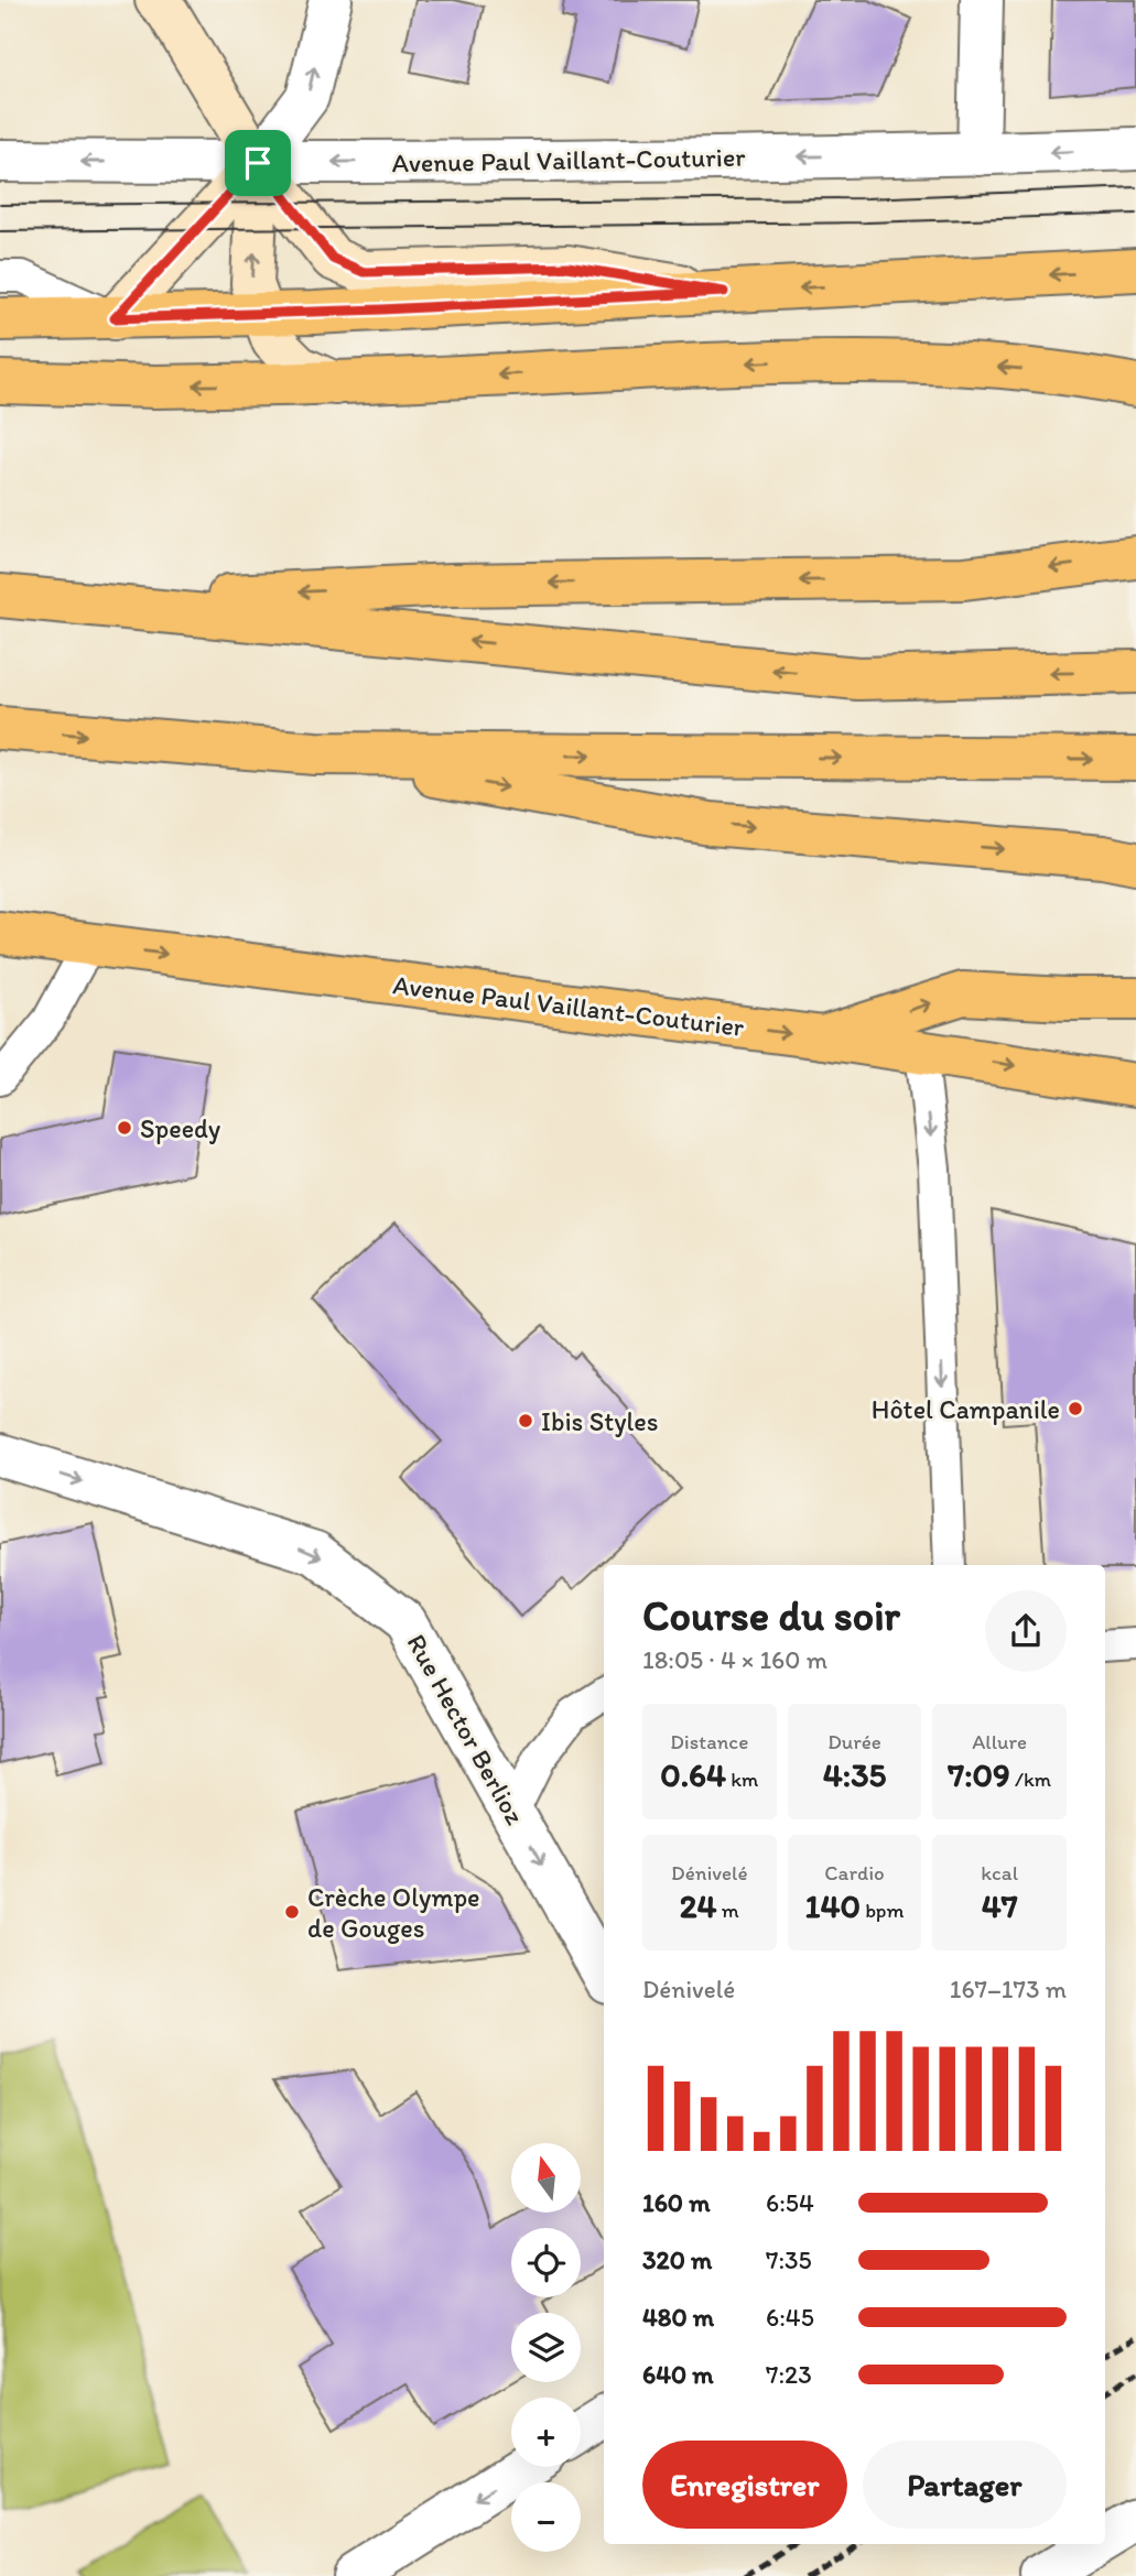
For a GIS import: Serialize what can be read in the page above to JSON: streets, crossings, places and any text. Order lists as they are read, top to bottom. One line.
{"streets":{"main road":["Avenue Paul Vaillant-Couturier"],"street":["Rue Hector Berlioz"]},"one_way":["Rue Hector Berlioz"],"places":["Speedy","Hôtel Campanile","Ibis Styles","Crèche Olympe de Gouges"],"north":"top","page":{"heading":["Course du soir","18:05 · 4 × 160 m"],"stats":[["Distance","0.64 km"],["Durée","4:35"],["Allure","7:09 /km"],["Dénivelé","24 m"],["Cardio","140 bpm"],["kcal","47"]],"chart":["Dénivelé","167–173 m"],"map_buttons":["+","−"],"list":[{"name":"160 m","note":"6:54"},{"name":"320 m","note":"7:35"},{"name":"480 m","note":"6:45"},{"name":"640 m","note":"7:23"}],"buttons":["Enregistrer","Partager"]}}
